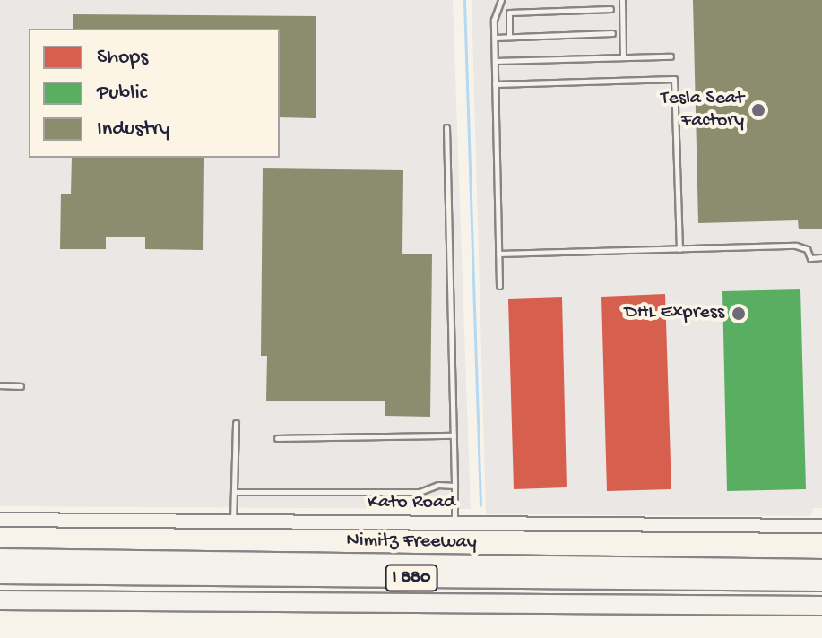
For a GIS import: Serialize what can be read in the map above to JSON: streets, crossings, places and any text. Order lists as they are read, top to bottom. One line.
{"streets":{"highway":["Nimitz Freeway","I 880"],"street":["Kato Road"]},"places":["Tesla Seat Factory","DHL Express"],"legend":["Shops","Public","Industry"]}
